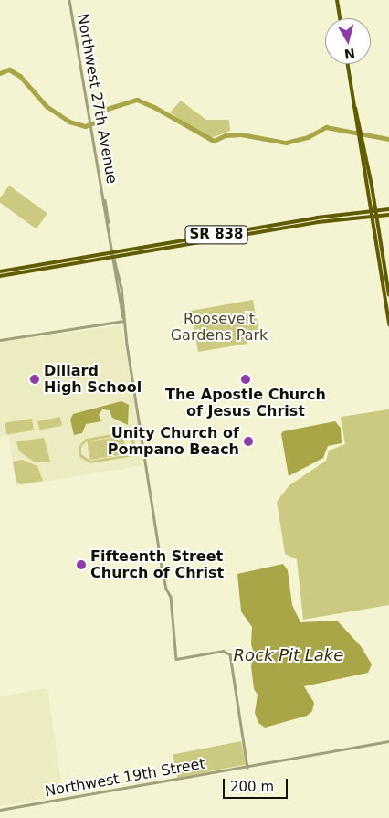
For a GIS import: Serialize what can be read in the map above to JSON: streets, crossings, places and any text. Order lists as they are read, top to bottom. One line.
{"streets":{"main road":["SR 838"],"street":["Northwest 27th Avenue","Northwest 19th Street"]},"crossings":[["Northwest 27th Avenue","SR 838"],["Northwest 27th Avenue","Northwest 19th Street"]],"water":["Rock Pit Lake"],"parks":["Roosevelt Gardens Park"],"places":["Dillard High School","The Apostle Church of Jesus Christ","Unity Church of Pompano Beach","Fifteenth Street Church of Christ"],"scale_bar":"200 m","north":"bottom"}
